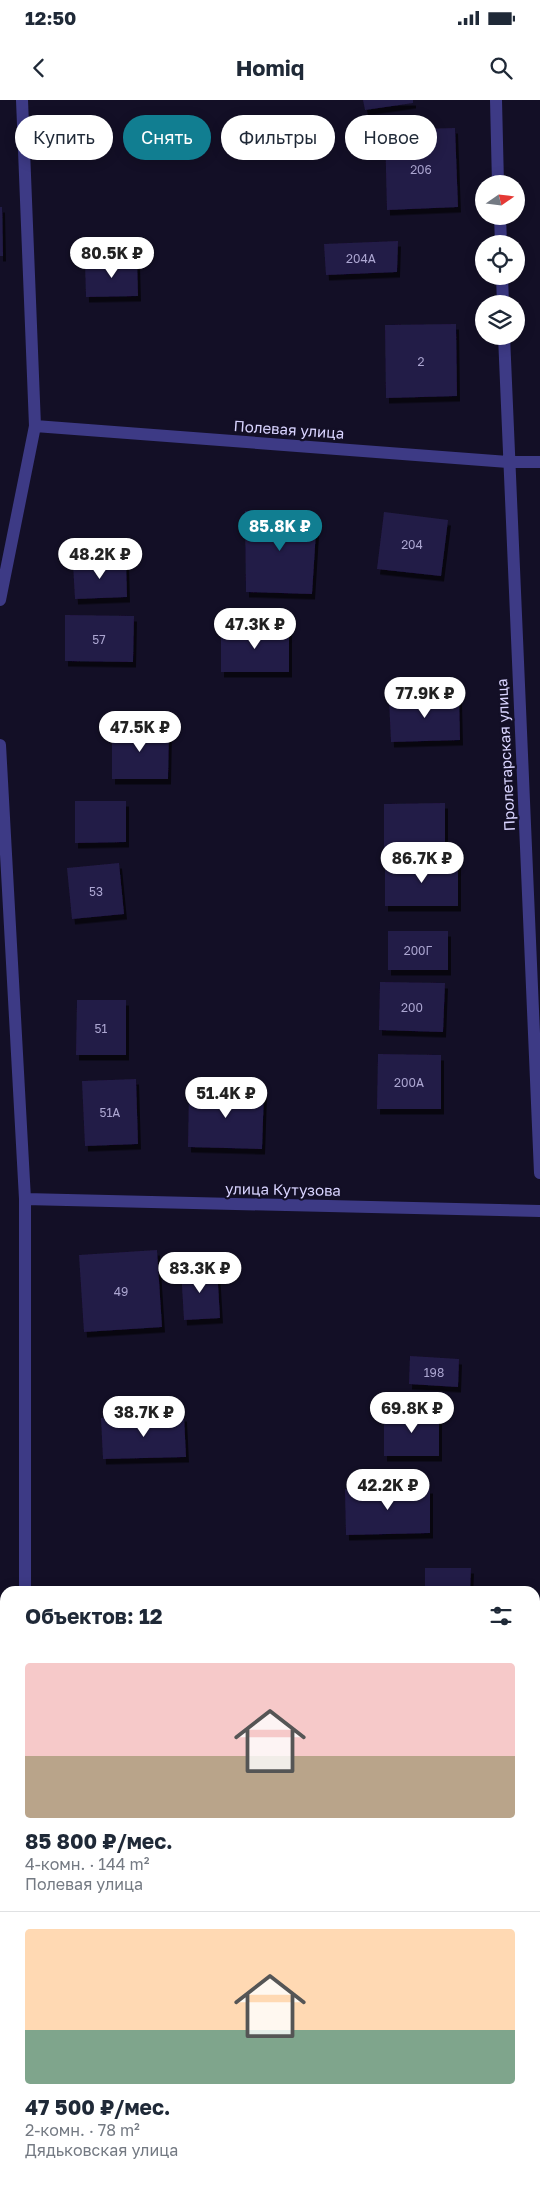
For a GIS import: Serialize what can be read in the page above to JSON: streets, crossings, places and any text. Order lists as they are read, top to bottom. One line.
{"streets":{"street":["Полевая улица","Пролетарская улица","улица Кутузова"]},"crossings":[["Полевая улица","Пролетарская улица"]],"house_numbers":["206","204А","2","204","57","53","200Г","200","51","200А","51А","49","198"],"north":"right","page":{"status":"12:50","header":"Homiq","chip":["Купить","Снять","Фильтры","Новое"],"price":["80.5K ₽","85.8K ₽","48.2K ₽","47.3K ₽","77.9K ₽","47.5K ₽","86.7K ₽","51.4K ₽","83.3K ₽","69.8K ₽","38.7K ₽","42.2K ₽"],"heading":"Объектов: 12","list":[{"name":"85 800 ₽/мес.","note":"4-комн. · 144 m² · Полевая улица"},{"name":"47 500 ₽/мес.","note":"2-комн. · 78 m² · Дядьковская улица"}]}}
